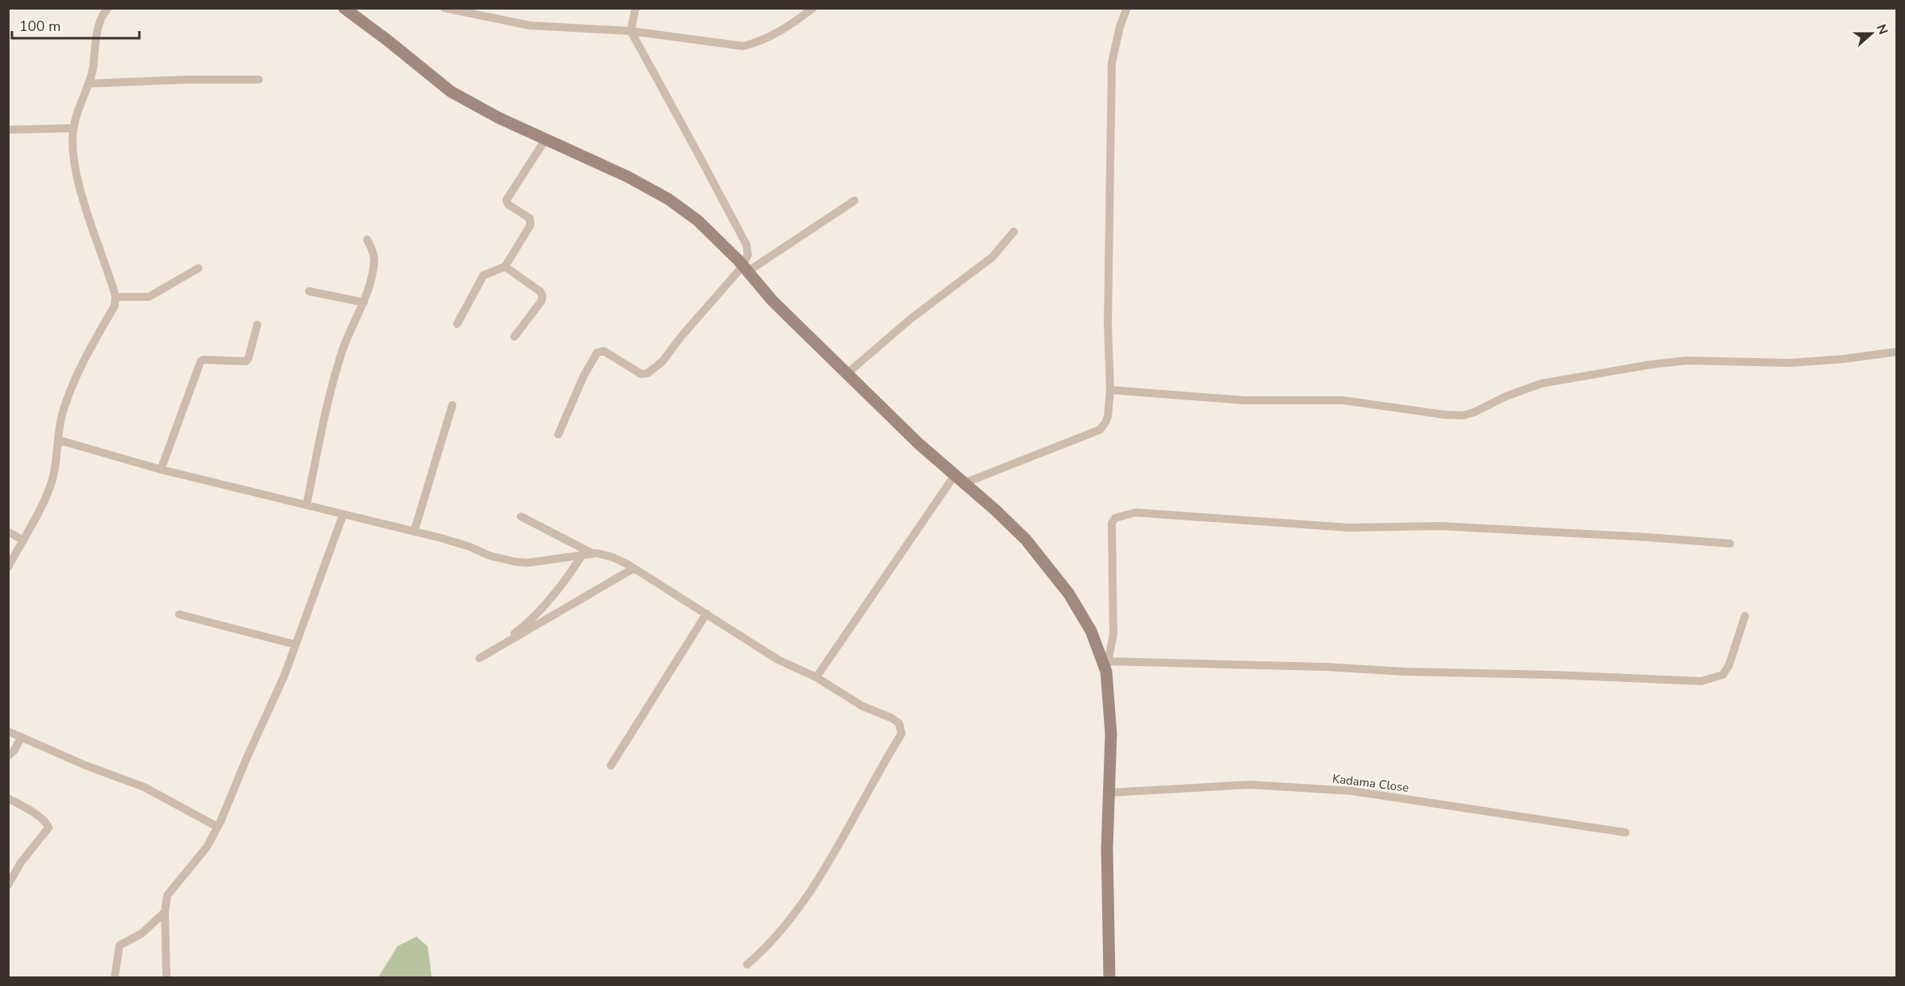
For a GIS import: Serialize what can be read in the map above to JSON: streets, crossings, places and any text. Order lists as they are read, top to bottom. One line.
{"streets":{"street":["Kadama Close"]},"scale_bar":"100 m","north":"right"}
